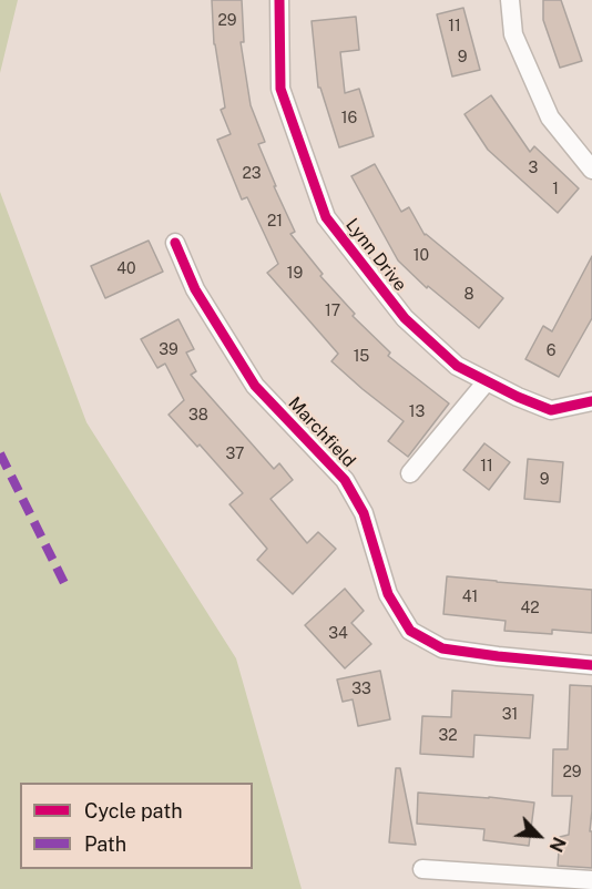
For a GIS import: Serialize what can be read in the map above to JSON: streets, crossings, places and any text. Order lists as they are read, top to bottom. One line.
{"streets":{"street":["Lynn Drive","Marchfield"]},"house_numbers":["29","11","9","16","3","23","1","21","10","40","19","8","17","39","6","15","13","38","37","11","9","41","42","34","33","31","32","29"],"legend":["Cycle path","Path"],"north":"bottom right"}
